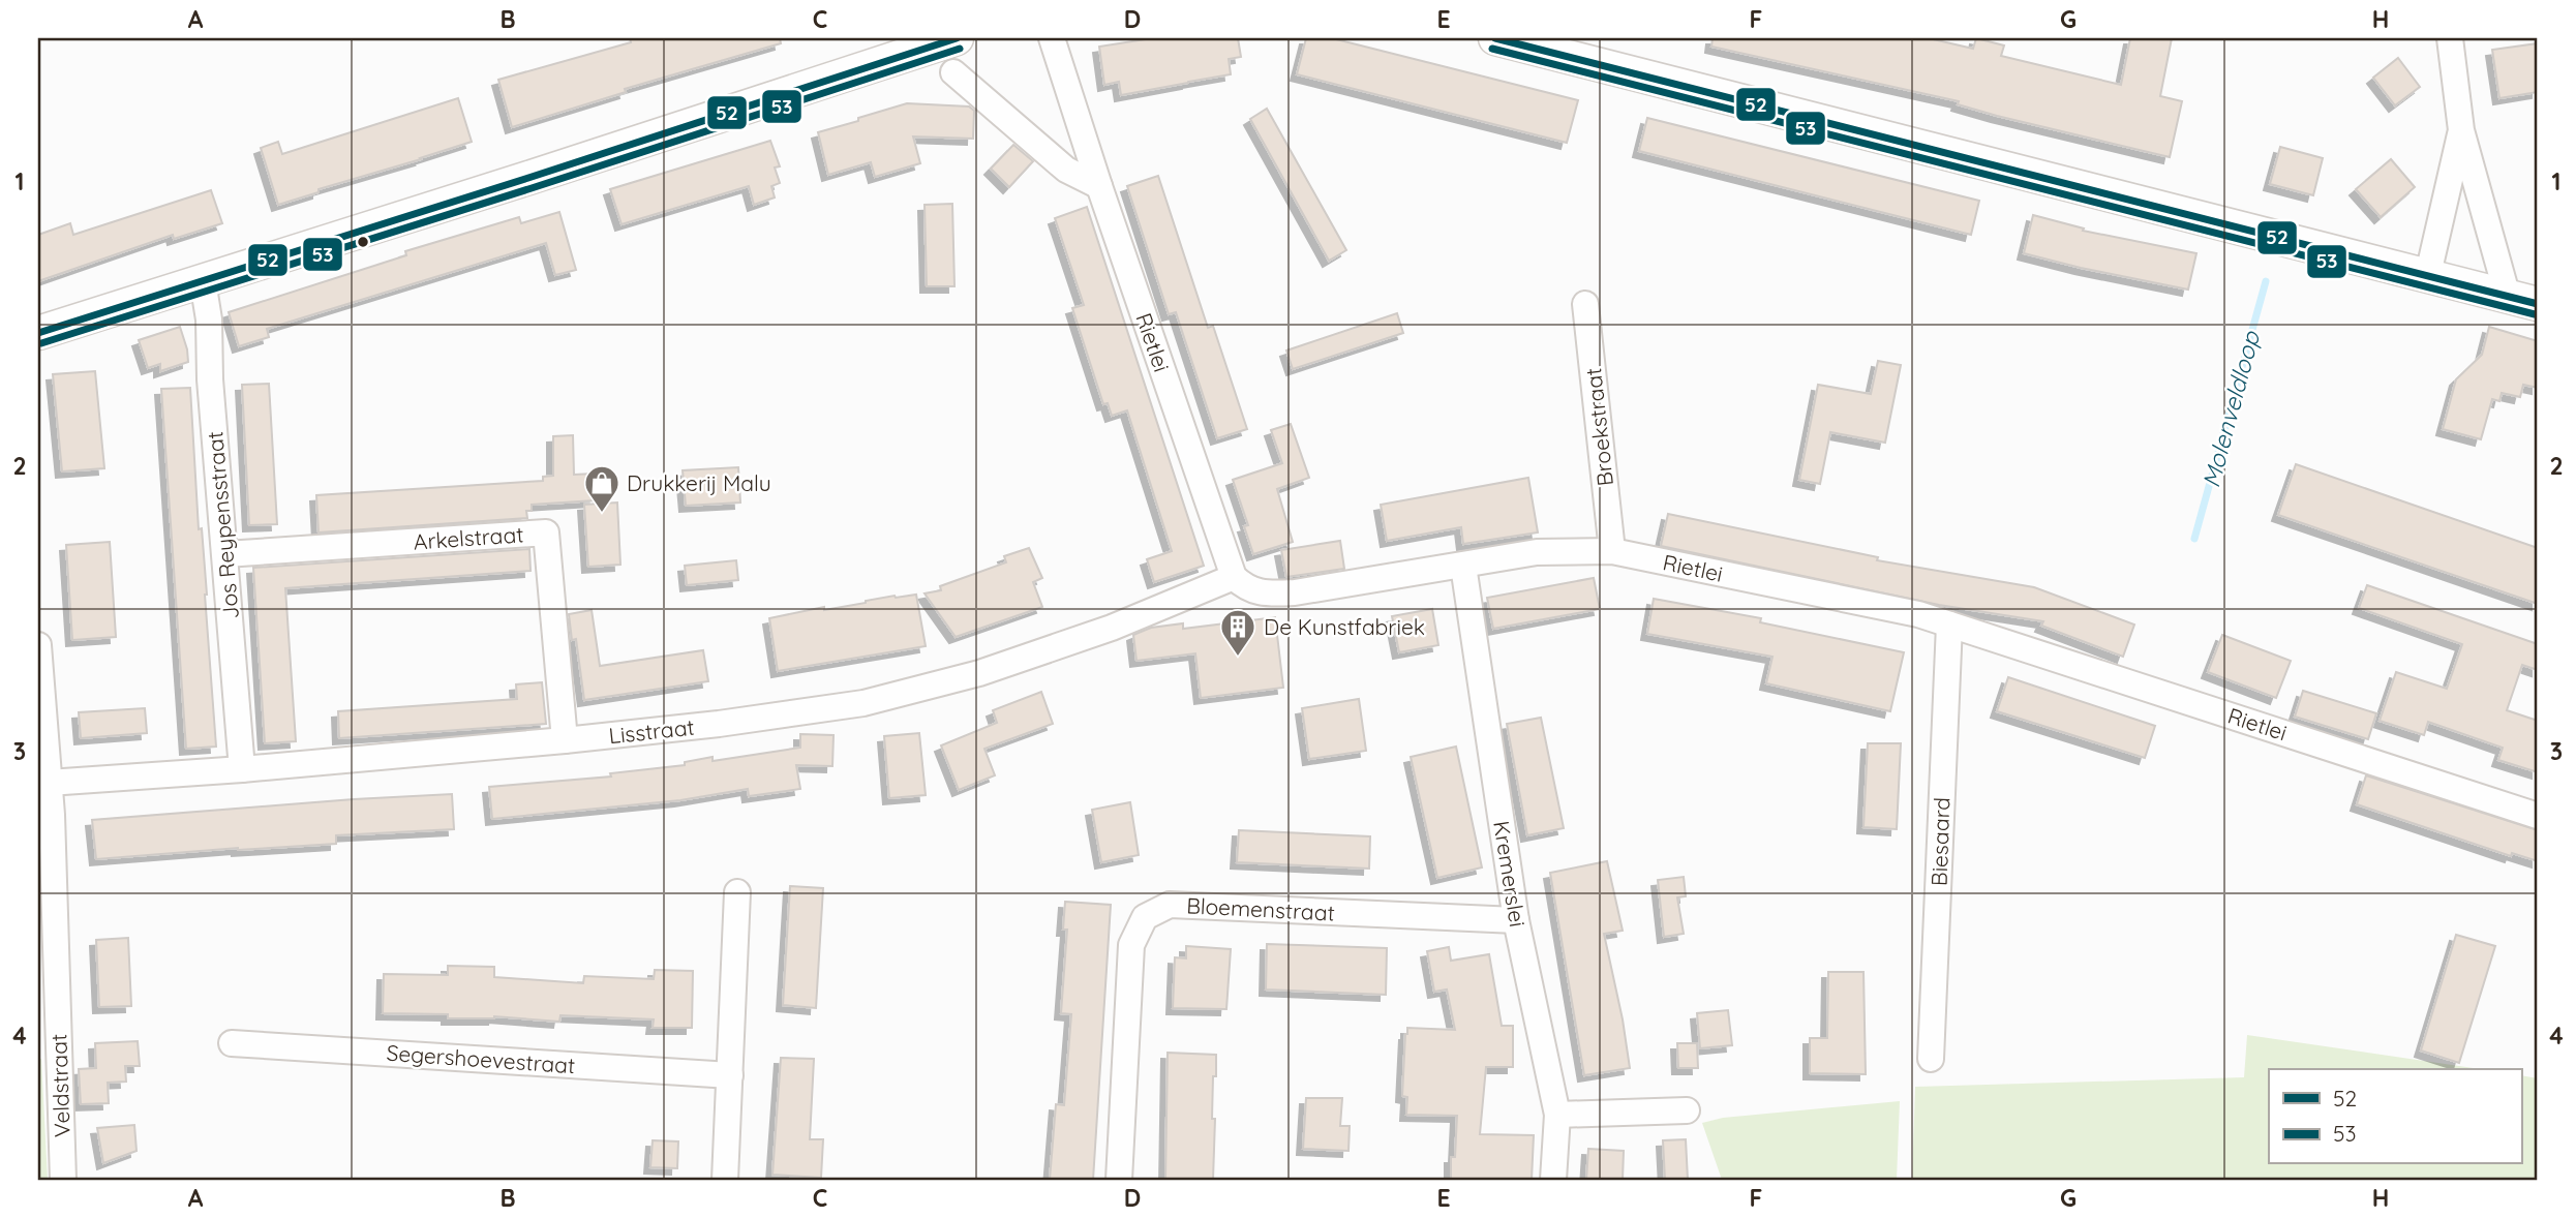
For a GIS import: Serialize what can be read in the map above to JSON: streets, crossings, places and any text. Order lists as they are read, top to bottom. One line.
{"streets":{"street":["Rietlei","Broekstraat","Jos Reypensstraat","Arkelstraat","Lisstraat","Biesaard","Kremerslei","Bloemenstraat","Segershoevestraat","Veldstraat"]},"crossings":[["Rietlei","Broekstraat"],["Rietlei","Lisstraat"],["Rietlei","Biesaard"],["Rietlei","Kremerslei"],["Jos Reypensstraat","Arkelstraat"],["Jos Reypensstraat","Lisstraat"],["Arkelstraat","Lisstraat"],["Lisstraat","Veldstraat"],["Kremerslei","Bloemenstraat"]],"water":["Molenveldloop"],"places":{"shop":["Drukkerij Malu"],"building":["De Kunstfabriek"]},"lines":["transit line 52","transit line 53"],"legend":["52","53"],"grid":{"columns":["A","B","C","D","E","F","G","H"],"rows":["1","2","3","4"]}}
